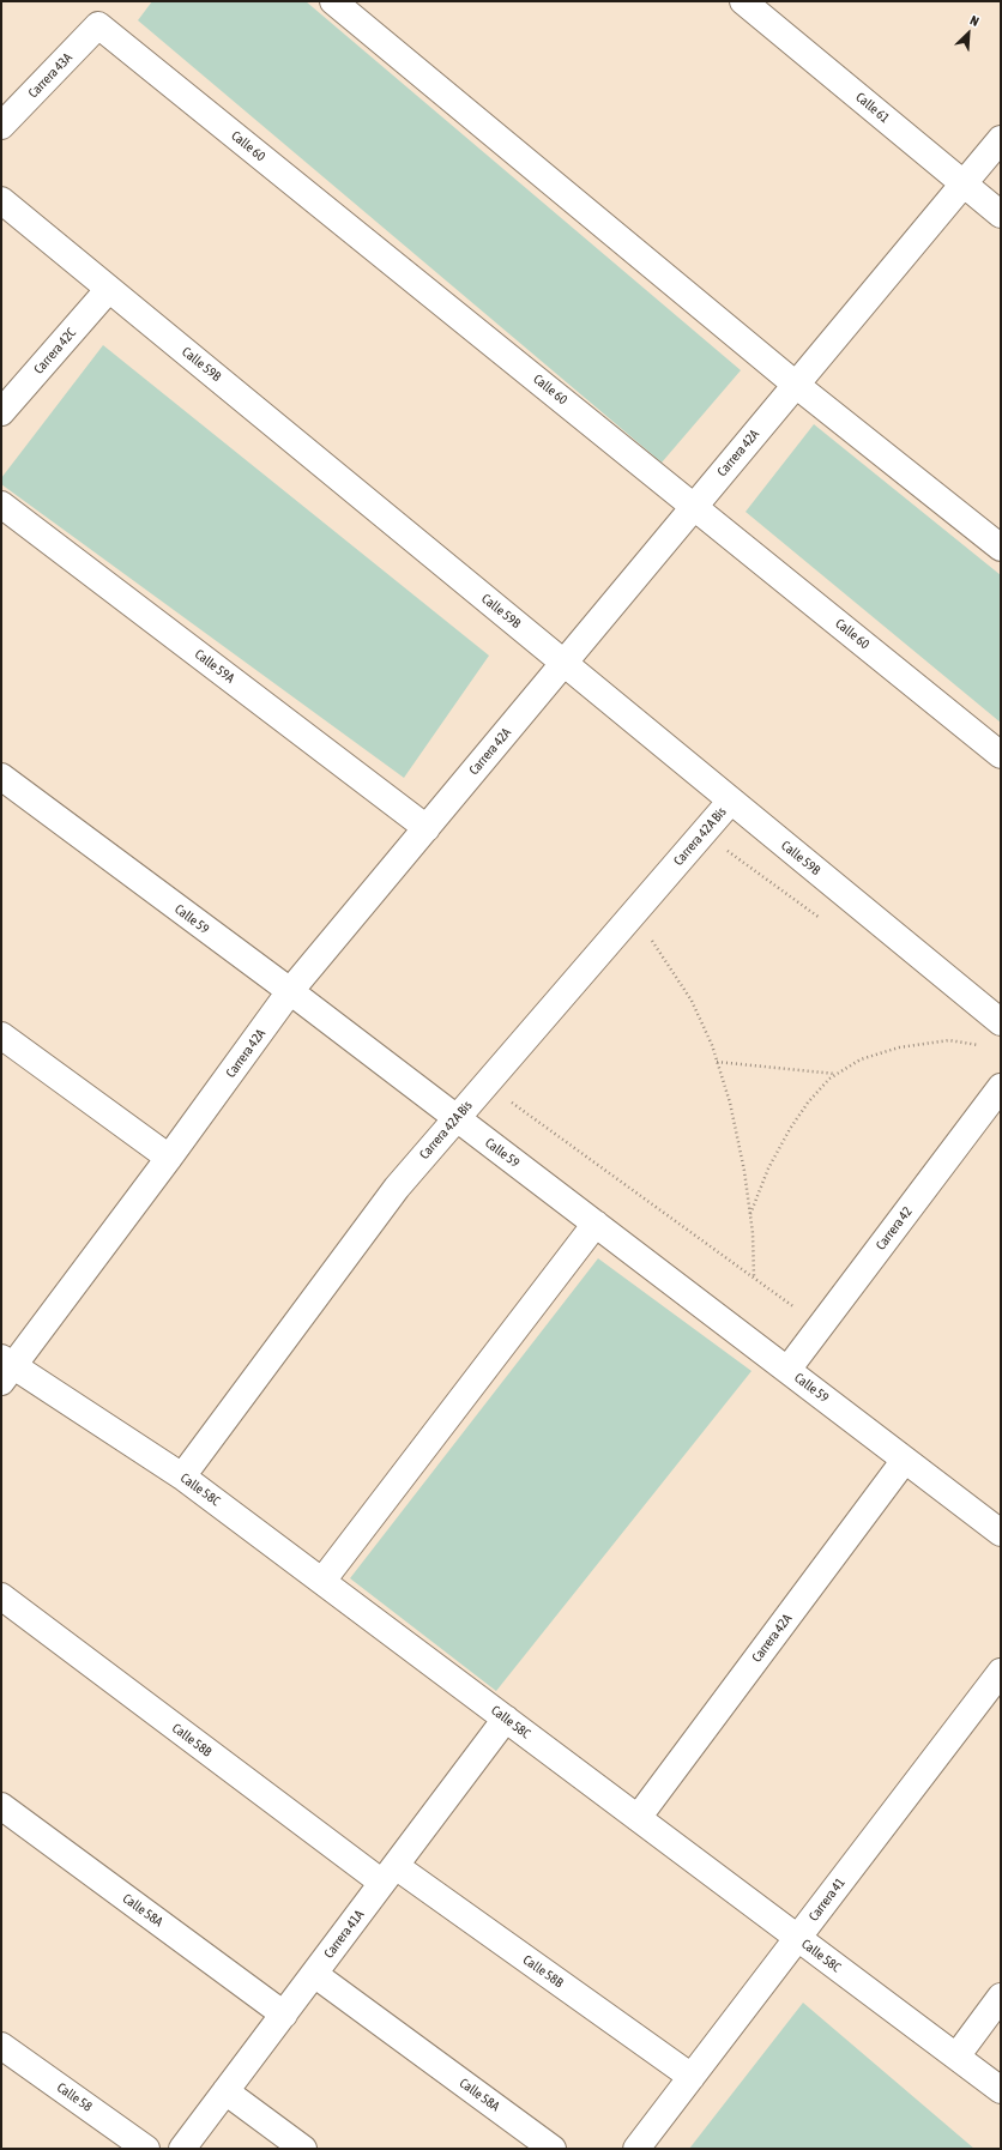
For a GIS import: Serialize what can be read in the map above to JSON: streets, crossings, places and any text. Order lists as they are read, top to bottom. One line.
{"streets":{"street":["Carrera 43A","Calle 61","Calle 60","Carrera 42C","Calle 59B","Carrera 42A","Calle 59A","Carrera 42A Bis","Calle 59","Carrera 42","Calle 58C","Calle 58B","Carrera 41","Calle 58A","Carrera 41A","Calle 58"]},"crossings":[["Carrera 43A","Calle 60"],["Calle 61","Carrera 42A"],["Calle 60","Carrera 42A"],["Carrera 42C","Calle 59B"],["Calle 59B","Carrera 42A"],["Calle 59B","Carrera 42A Bis"],["Carrera 42A","Calle 59A"],["Carrera 42A","Calle 59"],["Carrera 42A","Calle 58C"],["Carrera 42A Bis","Calle 59"],["Carrera 42A Bis","Calle 58C"],["Calle 59","Carrera 42"],["Calle 58C","Carrera 41"],["Calle 58C","Carrera 41A"],["Calle 58B","Carrera 41"],["Calle 58B","Carrera 41A"],["Calle 58A","Carrera 41A"]],"north":"top right"}
